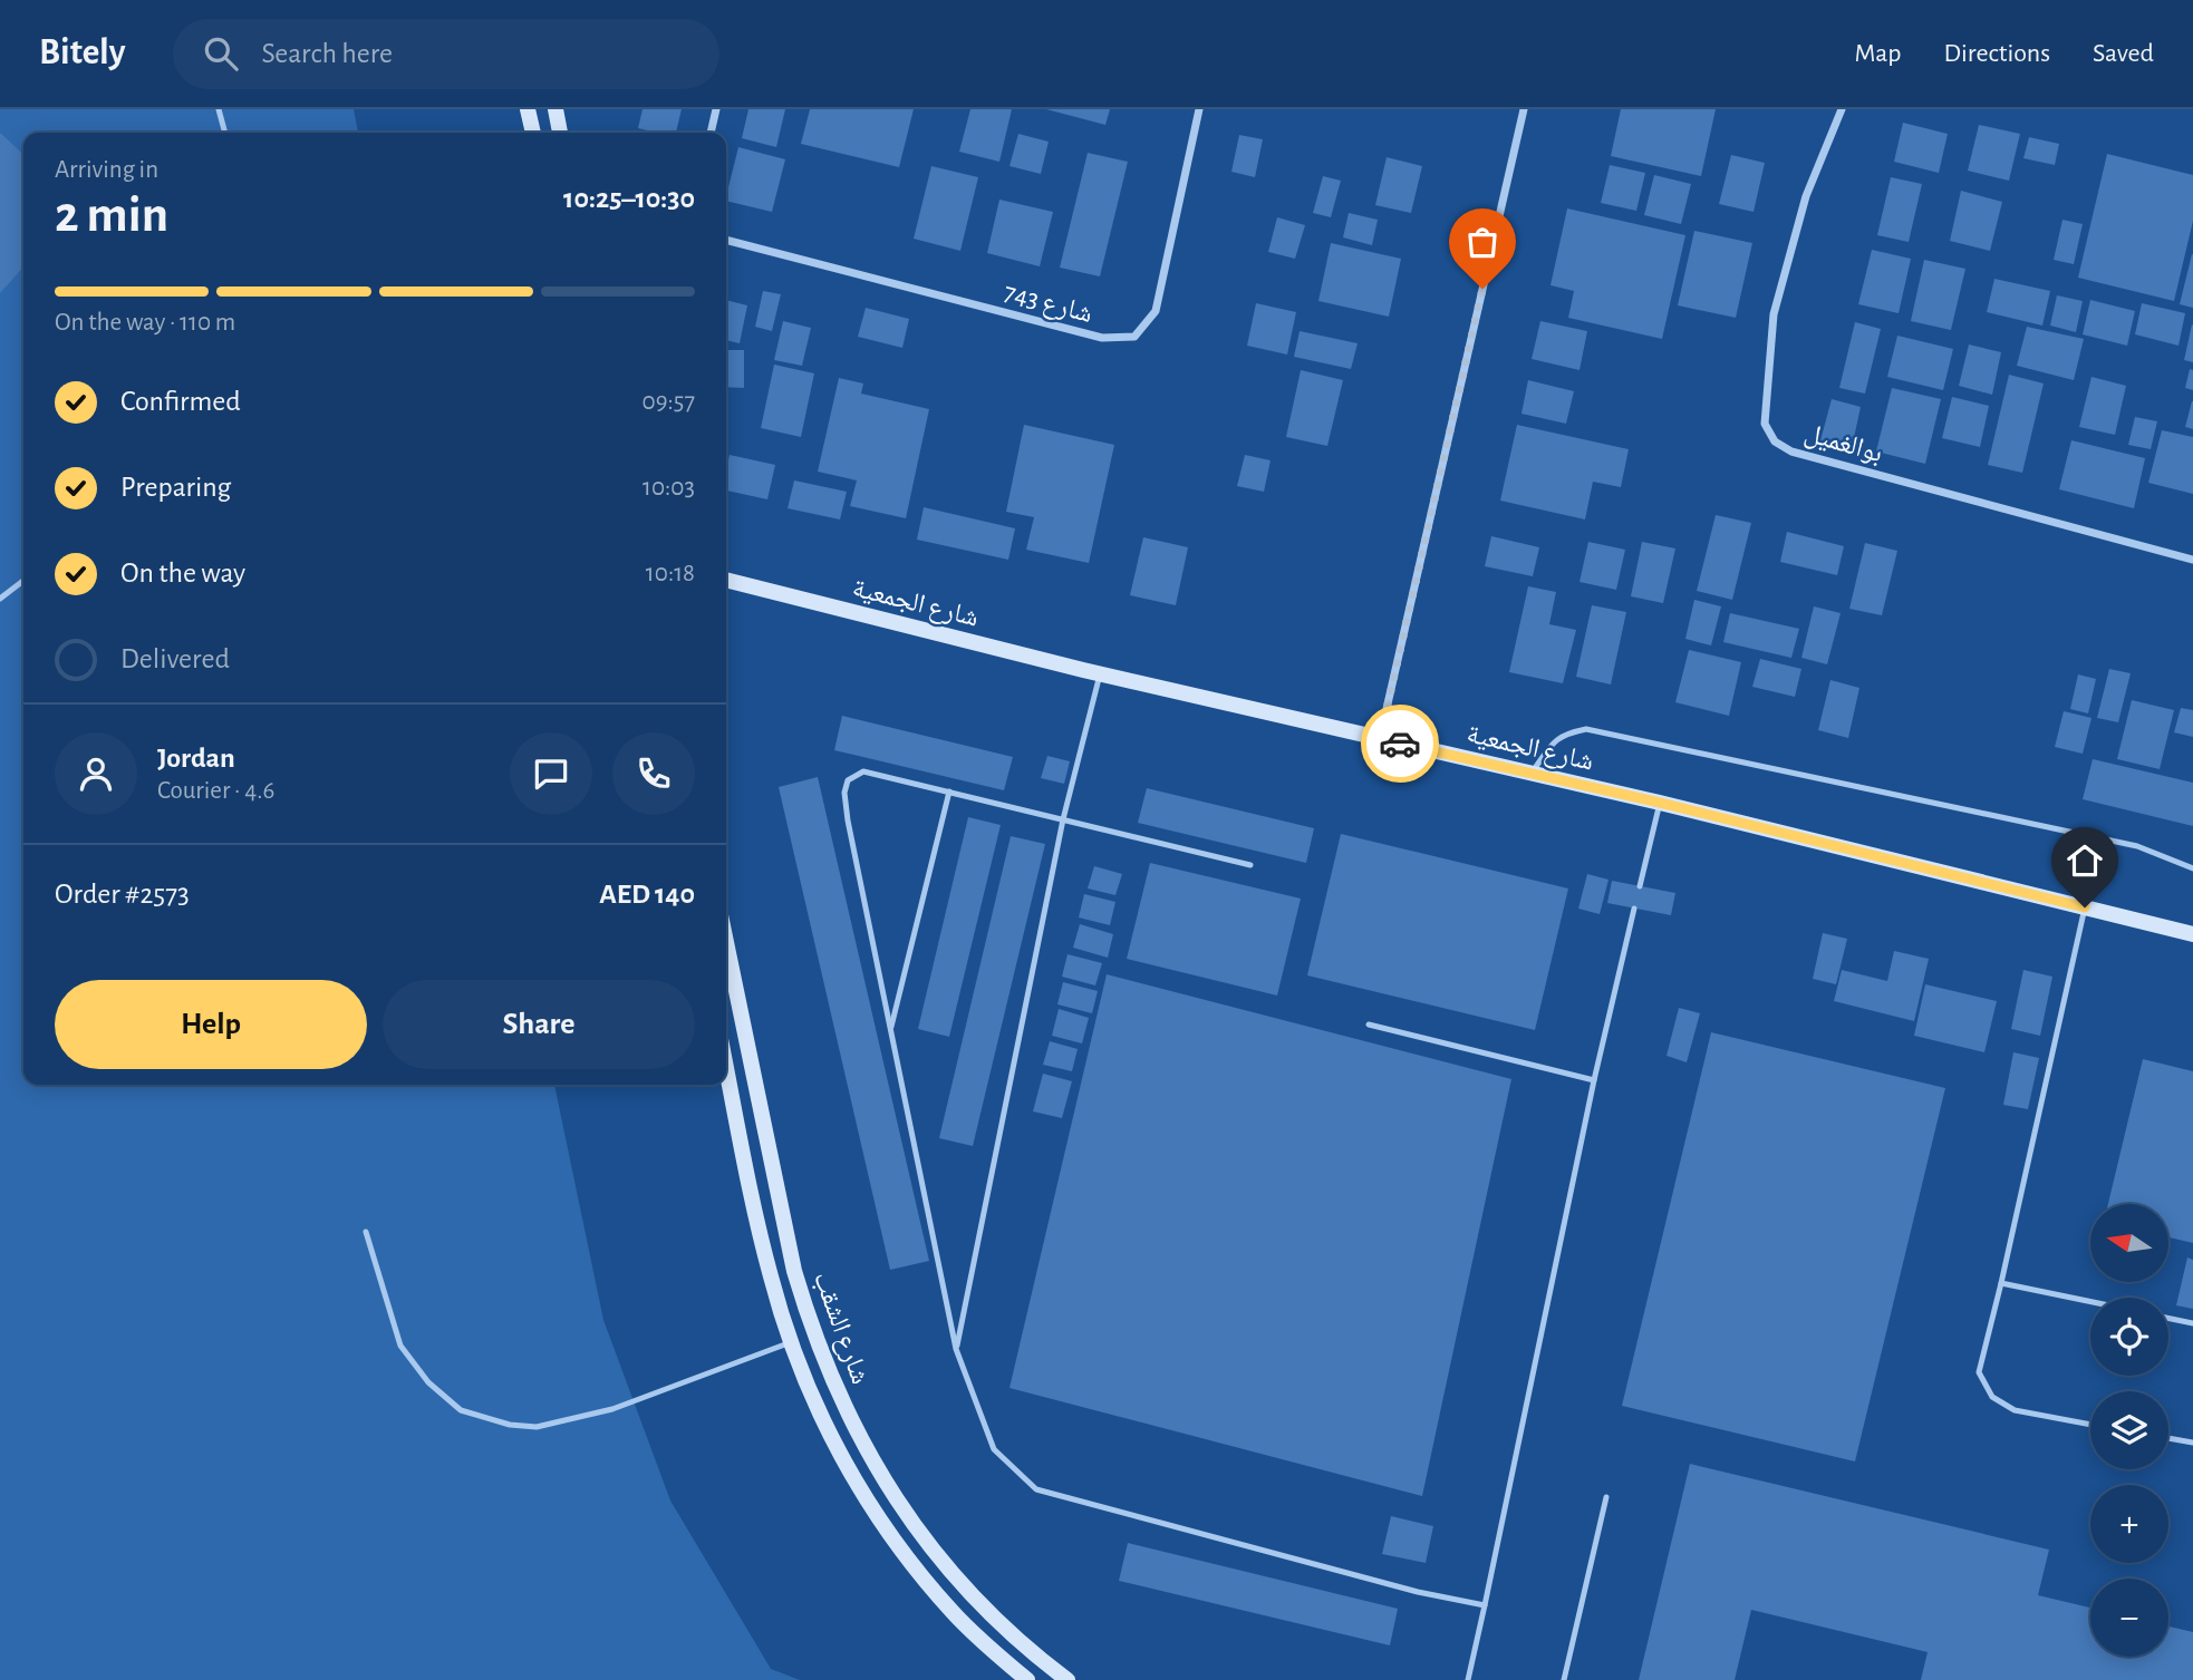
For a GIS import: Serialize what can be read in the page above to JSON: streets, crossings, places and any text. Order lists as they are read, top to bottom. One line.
{"streets":{"street":["شارع 743","بوالغميل","شارع الجمعية","شارع الشقب"]},"north":"left","page":{"header":"Bitely","search":"Search here","nav":["Map","Directions","Saved"],"heading":["2 min","Arriving in","10:25–10:30"],"panel":["Jordan","Courier · 4.6","Order #2573","AED 140"],"bar":"On the way · 110 m","list":[["Confirmed","09:57"],["Preparing","10:03"],["On the way","10:18"],"Delivered"],"buttons":["Help","Share"],"map_buttons":["+","−"]}}
